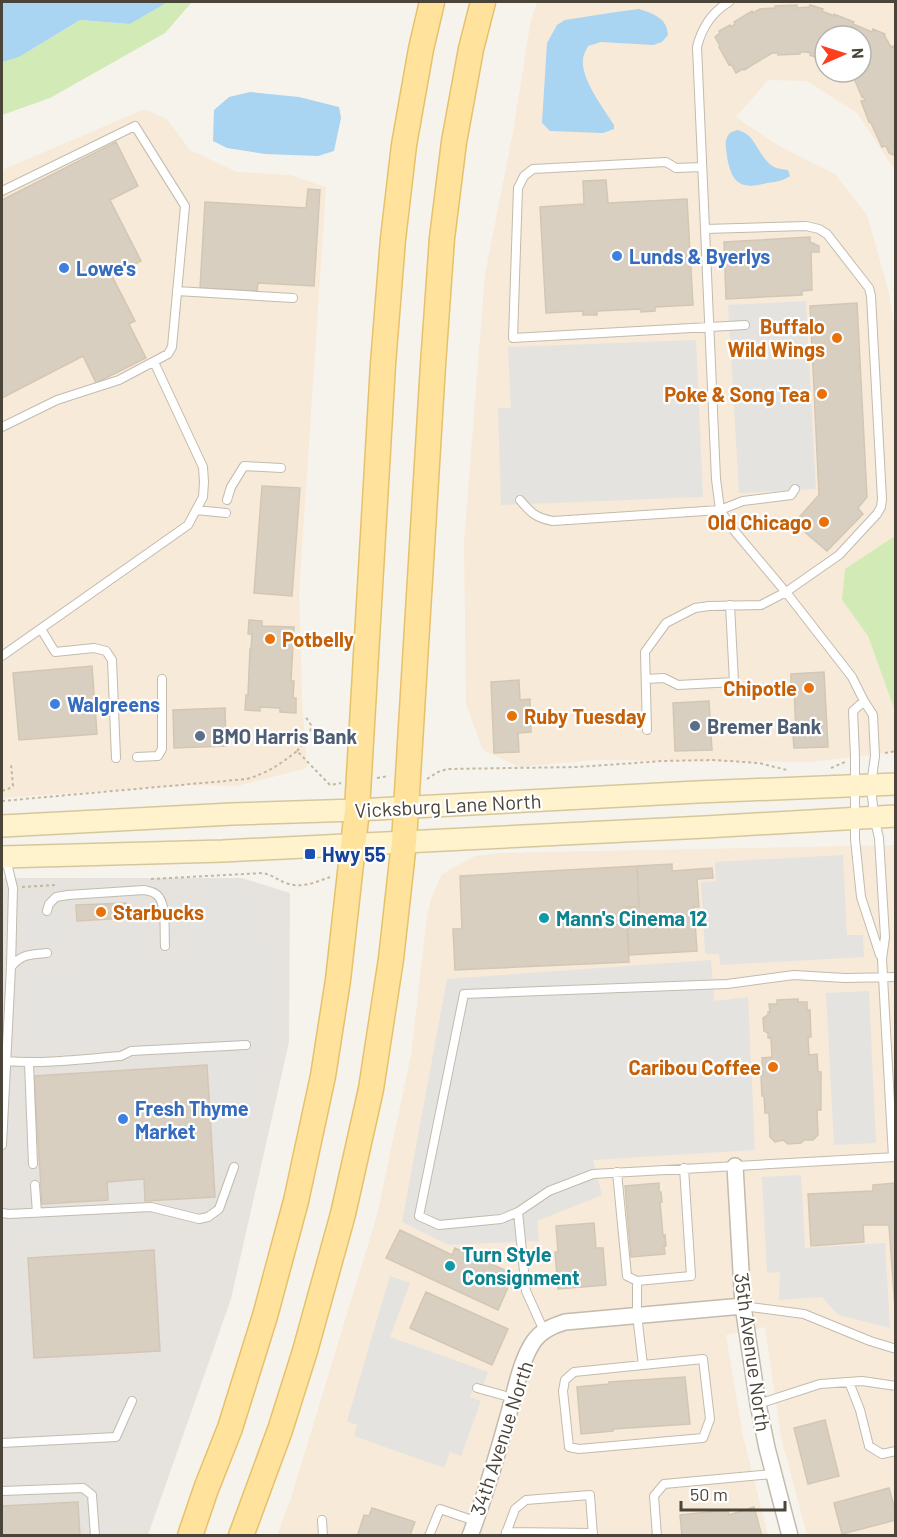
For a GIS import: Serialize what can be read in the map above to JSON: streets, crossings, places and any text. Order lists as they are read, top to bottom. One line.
{"streets":{"main road":["Vicksburg Lane North"],"street":["35th Avenue North","34th Avenue North"]},"places":{"other":["Lunds & Byerlys","Lowe's","Buffalo Wild Wings","Poke & Song Tea","Old Chicago","Potbelly","Chipotle","Walgreens","Ruby Tuesday","Bremer Bank","BMO Harris Bank","Starbucks","Mann's Cinema 12","Caribou Coffee","Fresh Thyme Market","Turn Style Consignment"],"transit":["Hwy 55"]},"scale_bar":"50 m","north":"right"}
